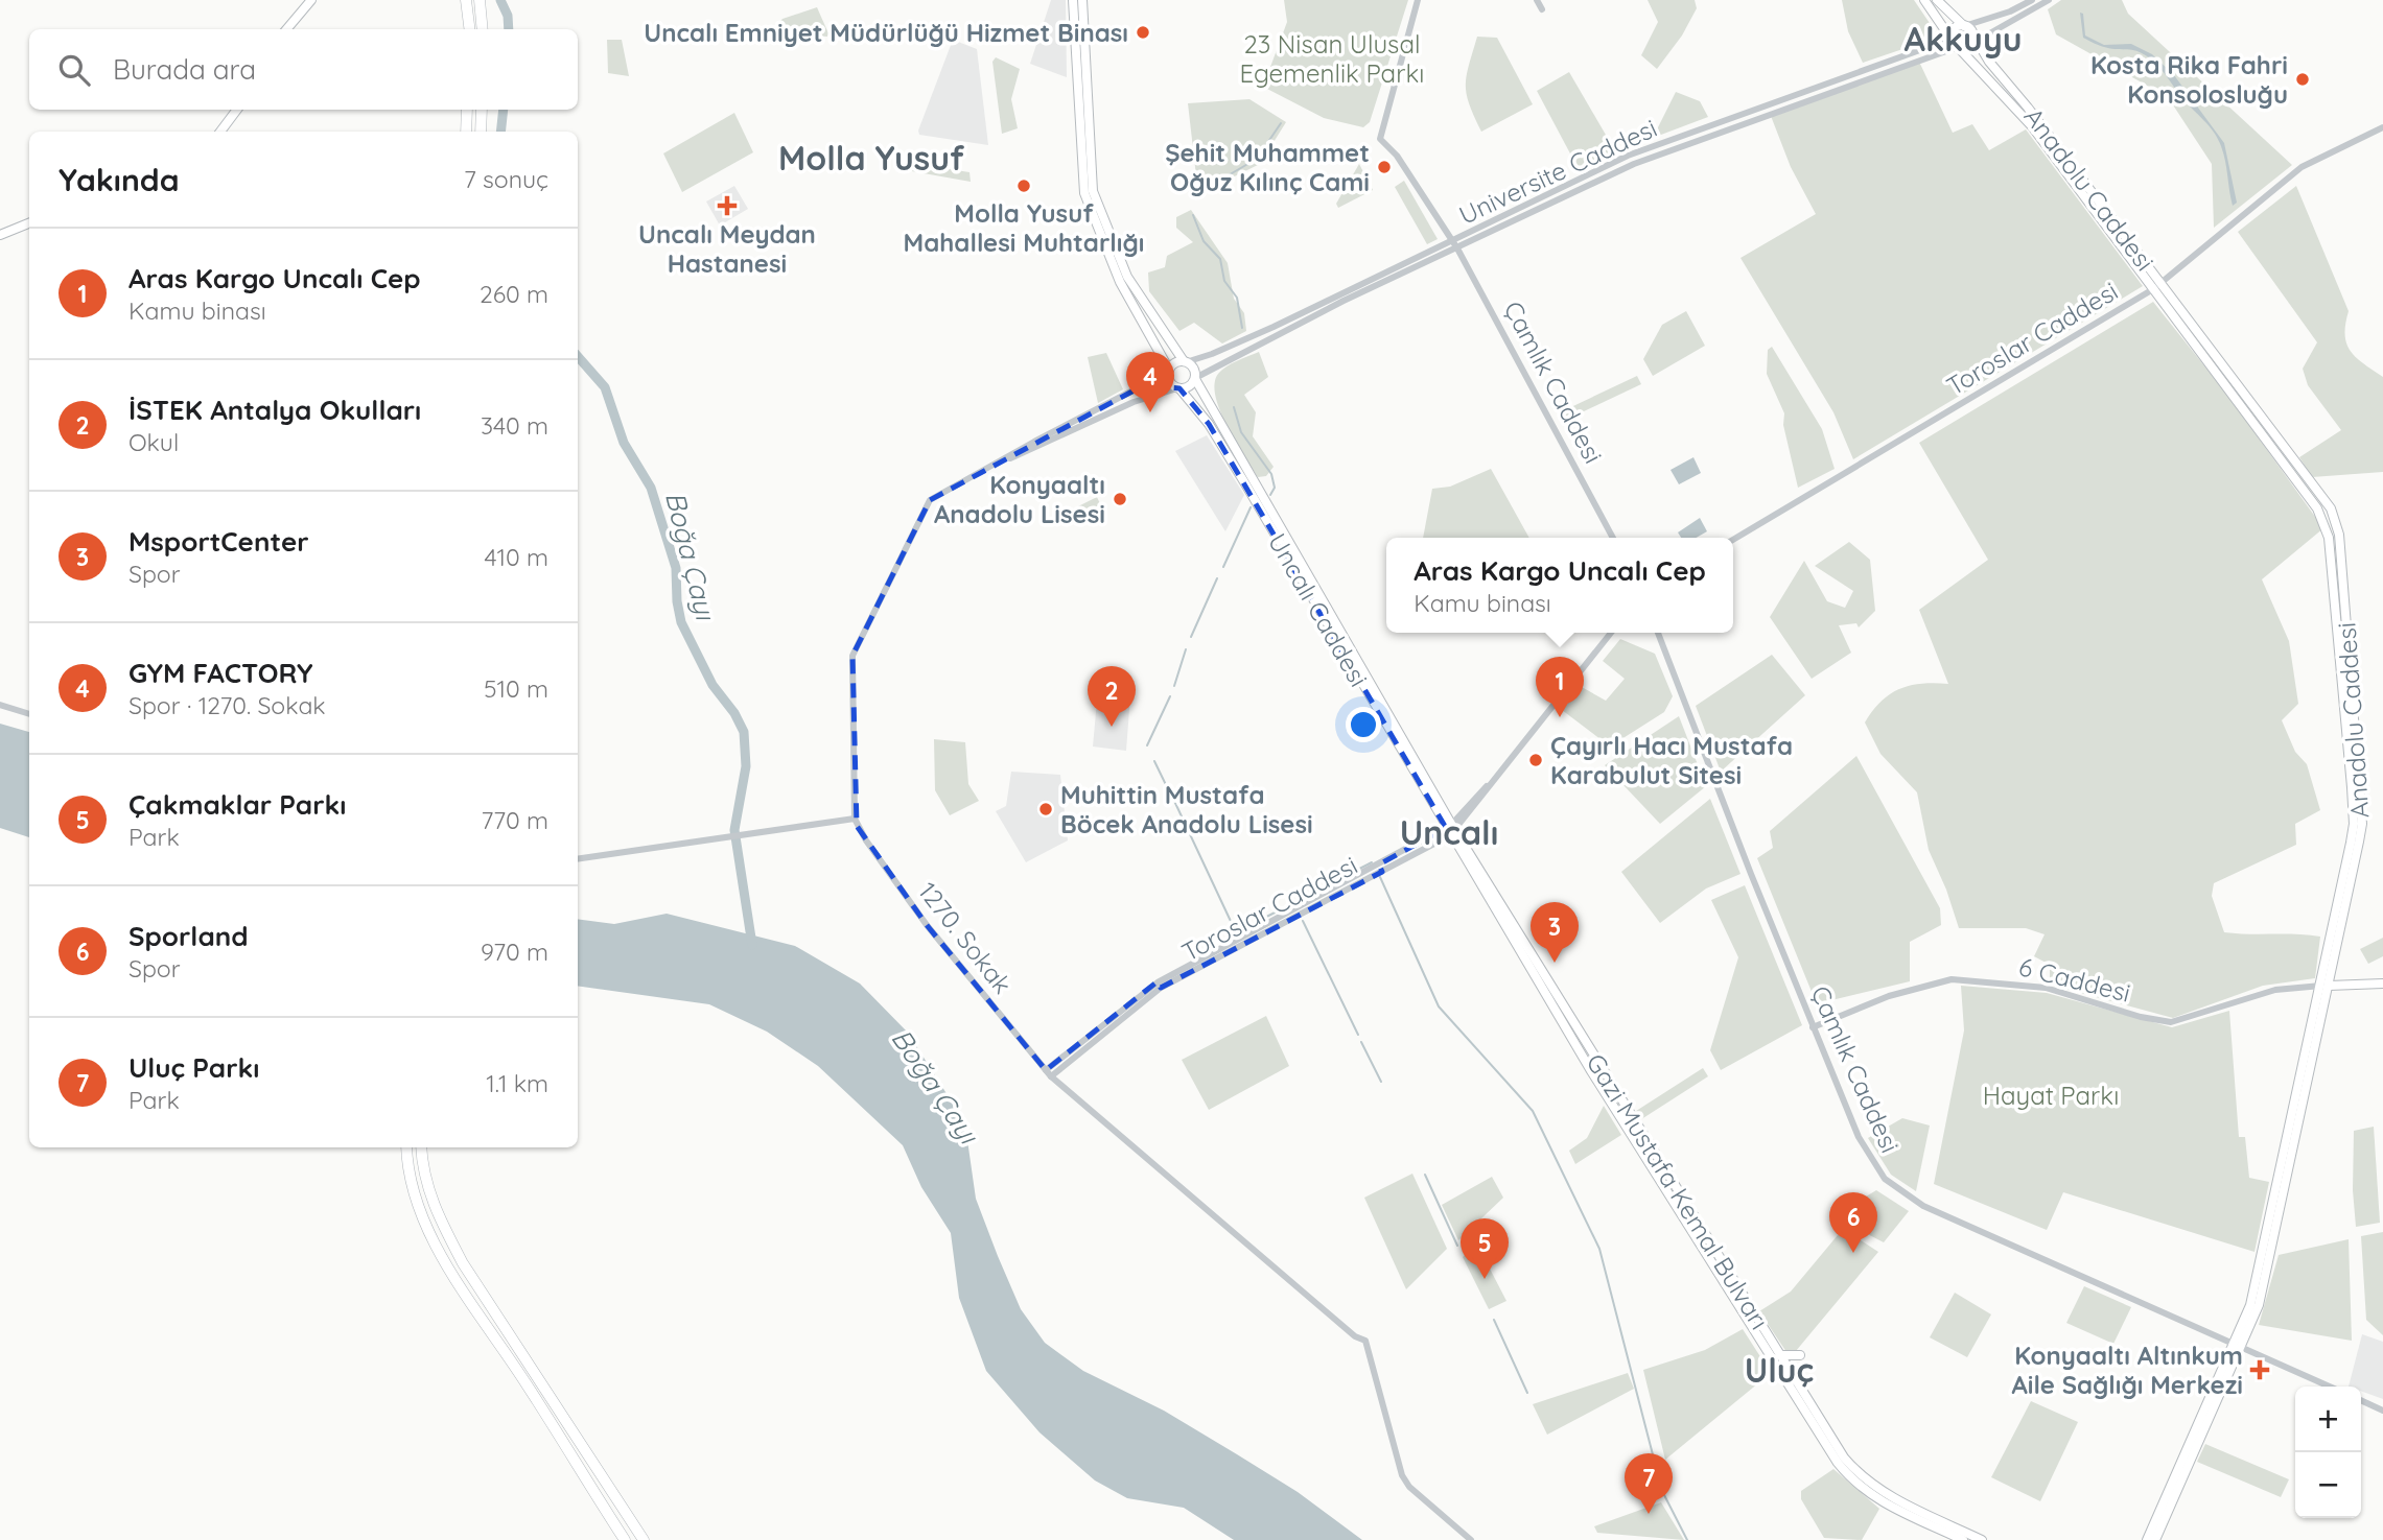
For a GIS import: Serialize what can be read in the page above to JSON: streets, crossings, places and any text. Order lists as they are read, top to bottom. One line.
{"streets":{"main road":["Anadolu Caddesi","Uncalı Caddesi","Gazi Mustafa Kemal Bulvarı"],"street":["Universite Caddesi","Toroslar Caddesi","Çamlık Caddesi","1270. Sokak","6 Caddesi"]},"crossings":[["Universite Caddesi","Anadolu Caddesi"],["Universite Caddesi","Çamlık Caddesi"],["Universite Caddesi","Uncalı Caddesi"],["Universite Caddesi","1270. Sokak"],["Anadolu Caddesi","Toroslar Caddesi"],["Anadolu Caddesi","Çamlık Caddesi"],["Anadolu Caddesi","6 Caddesi"],["Toroslar Caddesi","Uncalı Caddesi"],["Toroslar Caddesi","1270. Sokak"],["Toroslar Caddesi","Gazi Mustafa Kemal Bulvarı"],["Çamlık Caddesi","6 Caddesi"],["Uncalı Caddesi","1270. Sokak"],["Uncalı Caddesi","Gazi Mustafa Kemal Bulvarı"]],"districts":["Akkuyu","Molla Yusuf","Uncalı","Uluç"],"water":["Boğa Çayı"],"parks":["23 Nisan Ulusal Egemenlik Parkı","Hayat Parkı"],"places":{"other":["Uncalı Emniyet Müdürlüğü Hizmet Binası","Kosta Rika Fahri Konsolosluğu","Şehit Muhammet Oğuz Kılınç Cami","Molla Yusuf Mahallesi Muhtarlığı","Konyaaltı Anadolu Lisesi","Çayırlı Hacı Mustafa Karabulut Sitesi","Muhittin Mustafa Böcek Anadolu Lisesi"],"health":["Uncalı Meydan Hastanesi","Konyaaltı Altınkum Aile Sağlığı Merkezi"]},"page":{"search":"Burada ara","heading":["Yakında","7 sonuç"],"list":[{"mark":"1","name":"Aras Kargo Uncalı Cep","note":"Kamu binası","value":"260 m"},{"mark":"2","name":"İSTEK Antalya Okulları","note":"Okul","value":"340 m"},{"mark":"3","name":"MsportCenter","note":"Spor","value":"410 m"},{"mark":"4","name":"GYM FACTORY","note":"Spor · 1270. Sokak","value":"510 m"},{"mark":"5","name":"Çakmaklar Parkı","note":"Park","value":"770 m"},{"mark":"6","name":"Sporland","note":"Spor","value":"970 m"},{"mark":"7","name":"Uluç Parkı","note":"Park","value":"1.1 km"}],"pins":["4","1","2","3","6","5","7"],"popup":["Aras Kargo Uncalı Cep","Kamu binası"],"map_buttons":["+","−"]}}
